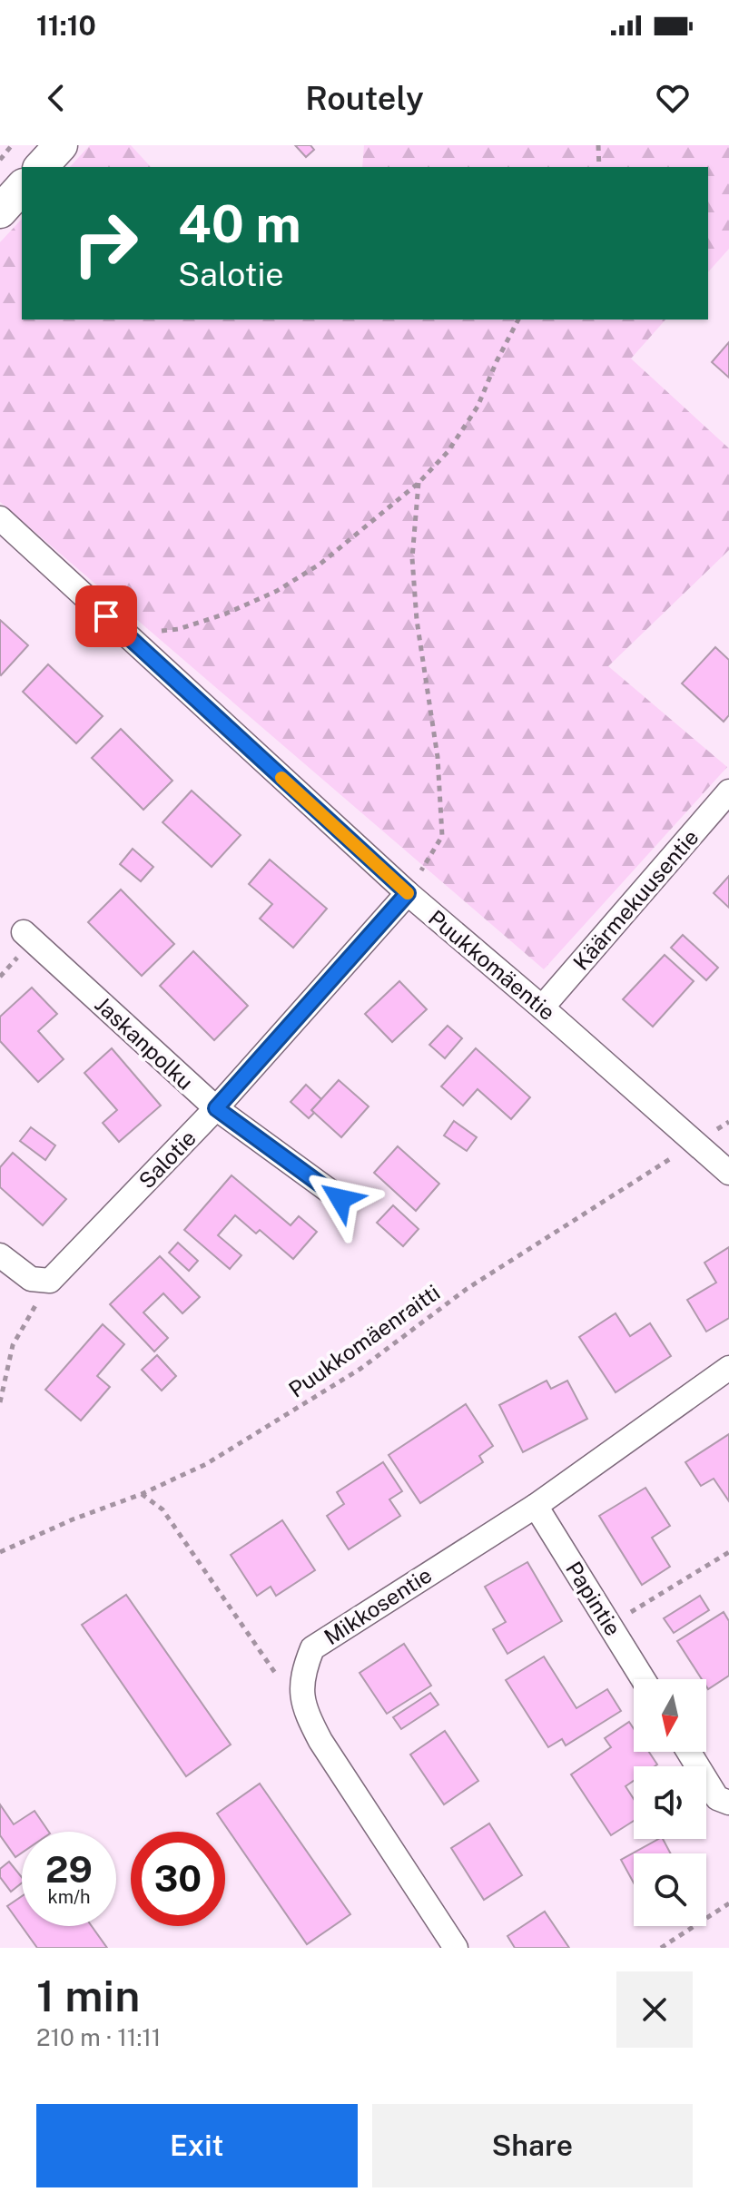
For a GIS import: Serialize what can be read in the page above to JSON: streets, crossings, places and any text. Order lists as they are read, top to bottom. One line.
{"streets":{"street":["Käärmekuusentie","Puukkomäentie","Jaskanpolku","Salotie","Papintie","Mikkosentie"],"path":["Puukkomäenraitti"]},"crossings":[["Käärmekuusentie","Puukkomäentie"],["Puukkomäentie","Salotie"],["Puukkomäentie","Puukkomäenraitti"],["Jaskanpolku","Salotie"],["Papintie","Mikkosentie"]],"north":"bottom","page":{"status":"11:10","header":"Routely","turn":["40 m","Salotie"],"speed":"29 km/h","limit":"30","heading":["1 min","210 m · 11:11"],"buttons":["Exit","Share"]}}
